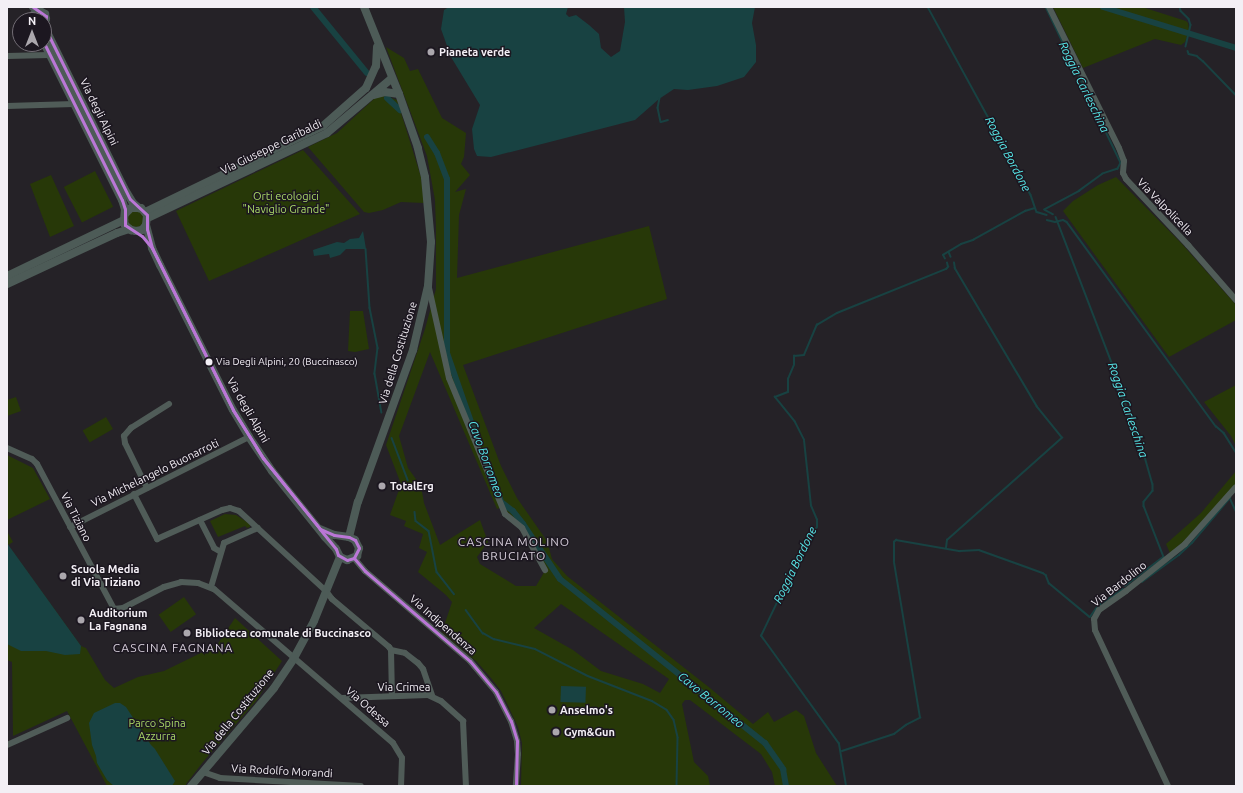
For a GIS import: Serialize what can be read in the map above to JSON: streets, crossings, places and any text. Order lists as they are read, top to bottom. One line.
{"streets":{"street":["Via degli Alpini","Via Giuseppe Garibaldi","Via Valpolicella","Via della Costituzione","Via Michelangelo Buonarroti","Via Tiziano","Via Bardolino","Via Indipendenza","Via Crimea","Via Odessa","Via Rodolfo Morandi"]},"crossings":[["Via degli Alpini","Via Giuseppe Garibaldi"],["Via degli Alpini","Via della Costituzione"],["Via degli Alpini","Via Michelangelo Buonarroti"],["Via degli Alpini","Via Indipendenza"],["Via Giuseppe Garibaldi","Via della Costituzione"],["Via della Costituzione","Via Indipendenza"],["Via della Costituzione","Via Odessa"],["Via della Costituzione","Via Rodolfo Morandi"],["Via Michelangelo Buonarroti","Via Tiziano"],["Via Tiziano","Via Odessa"],["Via Crimea","Via Odessa"]],"districts":["CASCINA MOLINO BRUCIATO","CASCINA FAGNANA"],"water":["Roggia Carleschina","Roggia Bordone","Cavo Borromeo"],"parks":["Orti ecologici \"Naviglio Grande\"","Parco Spina Azzurra"],"places":["Pianeta verde","Via Degli Alpini, 20 (Buccinasco)","TotalErg","Scuola Media di Via Tiziano","Auditorium La Fagnana","Biblioteca comunale di Buccinasco","Anselmo's","Gym&Gun"],"north":"top"}
